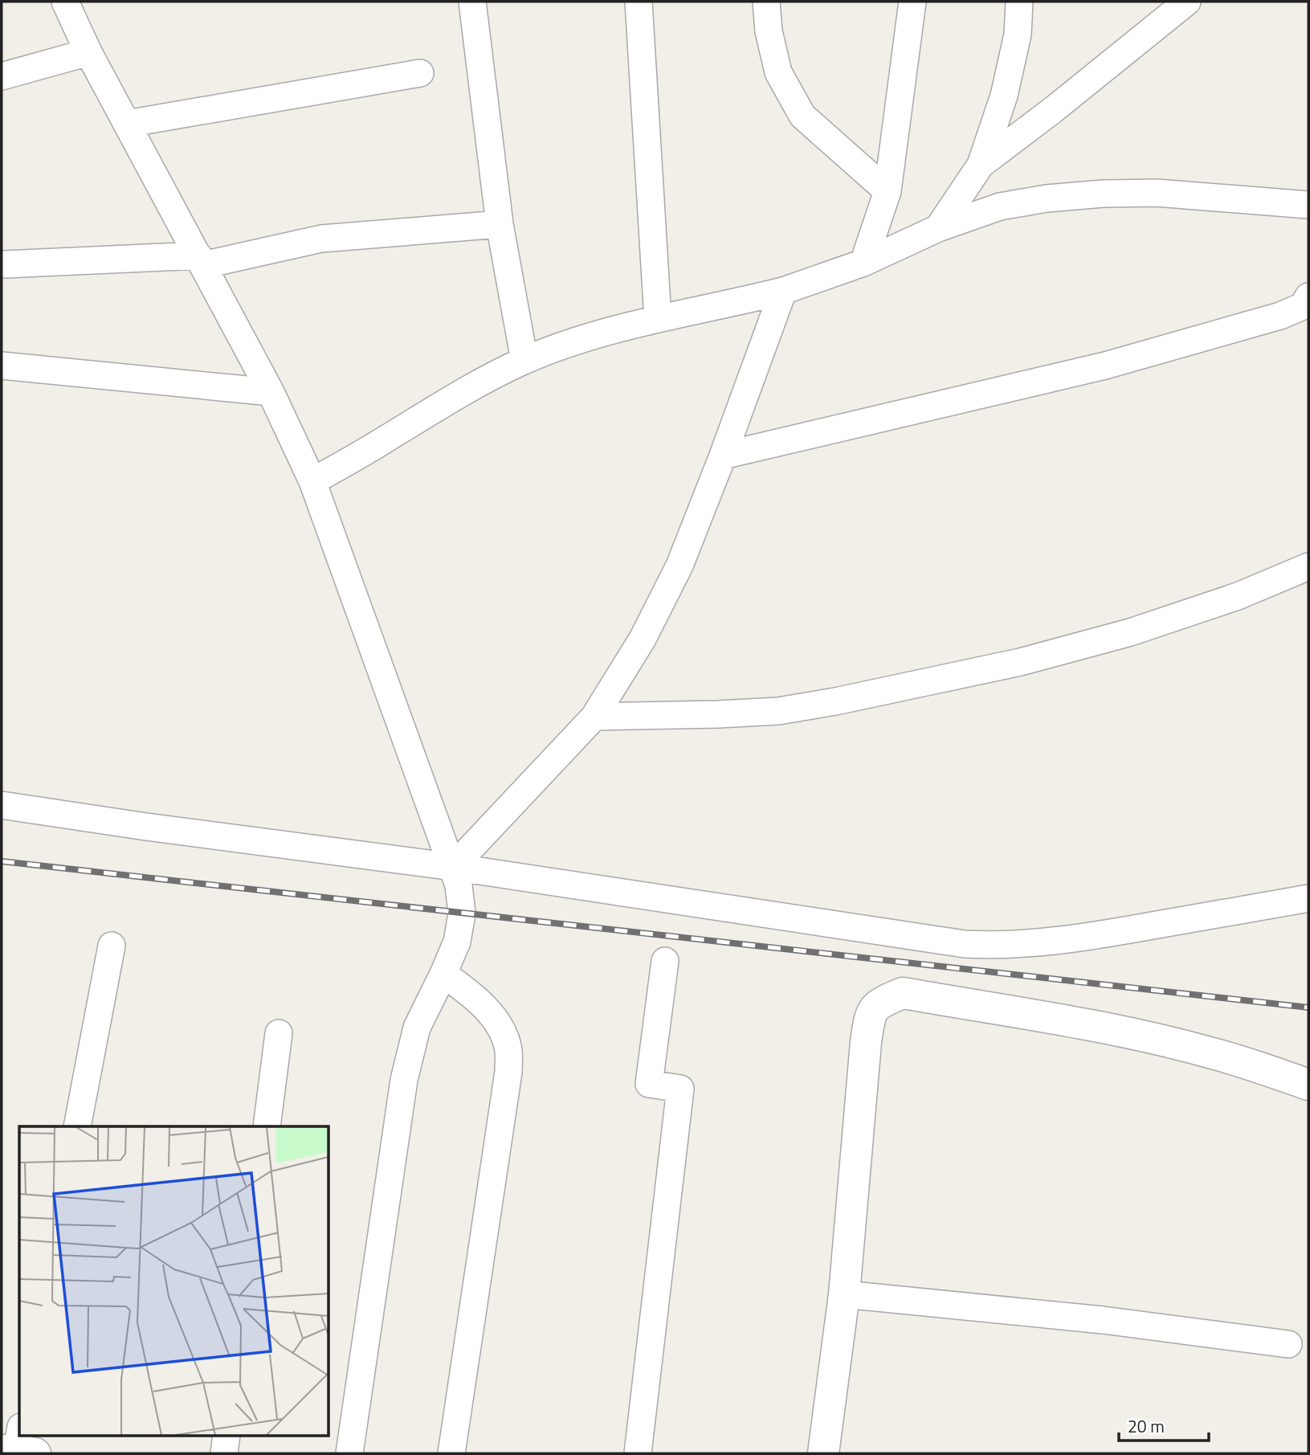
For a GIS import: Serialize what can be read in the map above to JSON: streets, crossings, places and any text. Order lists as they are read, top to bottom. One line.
{"scale_bar":"20 m"}
